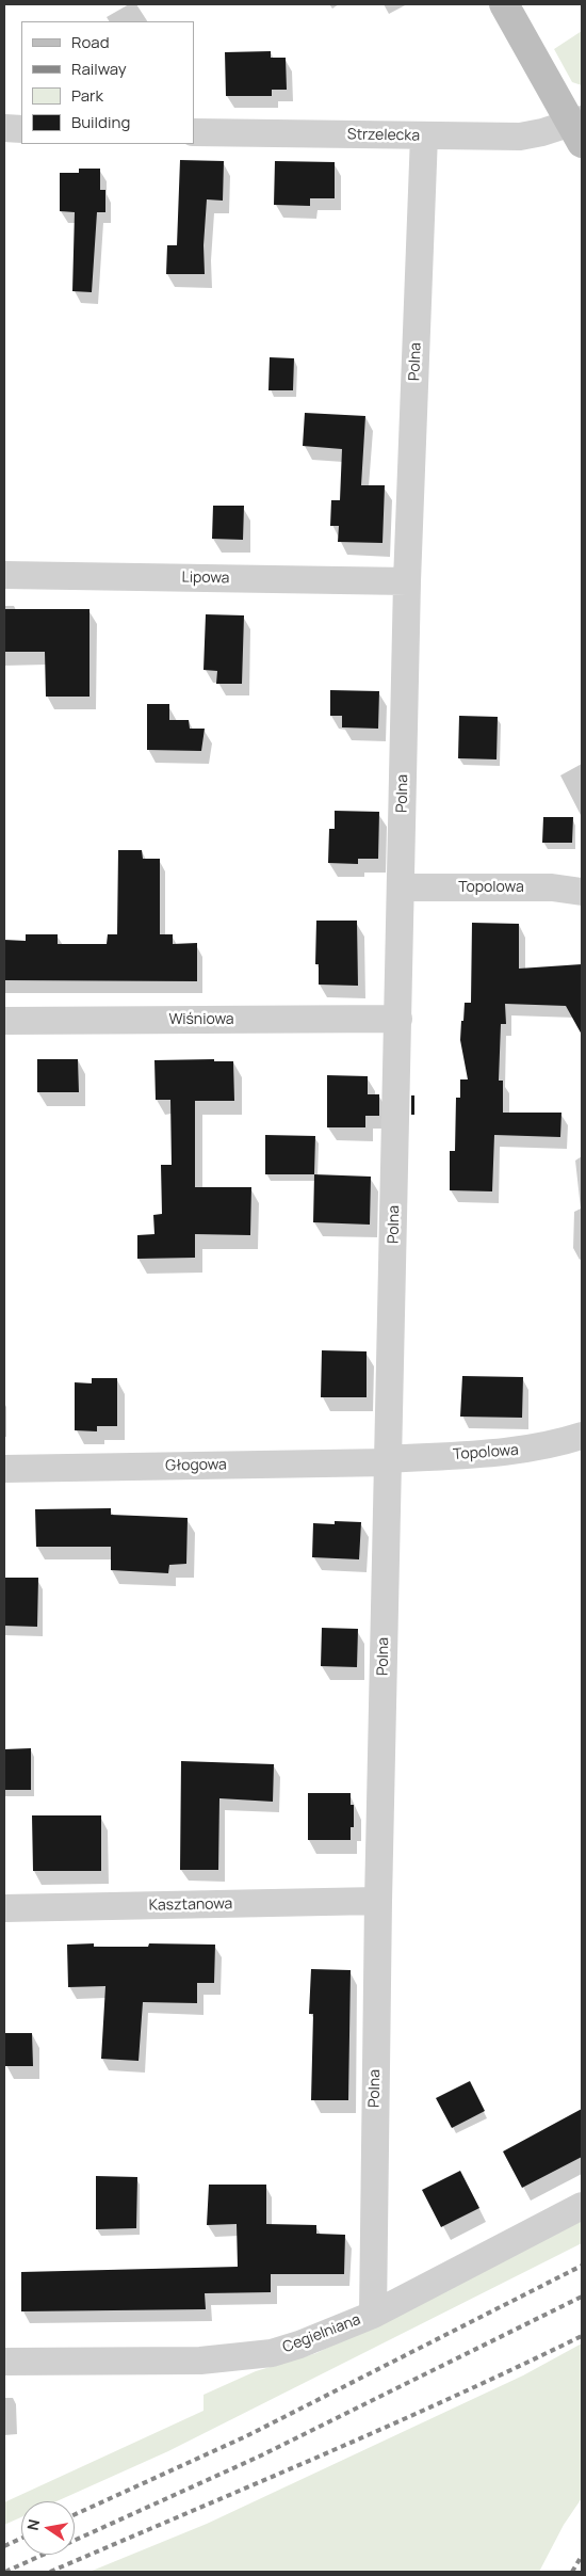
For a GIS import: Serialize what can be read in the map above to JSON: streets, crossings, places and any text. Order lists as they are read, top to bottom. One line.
{"streets":{"street":["Strzelecka","Polna","Lipowa","Topolowa","Wiśniowa","Głogowa","Kasztanowa","Cegielniana"]},"crossings":[["Strzelecka","Polna"],["Polna","Lipowa"],["Polna","Topolowa"],["Polna","Wiśniowa"],["Polna","Głogowa"],["Polna","Kasztanowa"],["Polna","Cegielniana"],["Topolowa","Głogowa"]],"legend":["Road","Railway","Park","Building"],"north":"left"}
